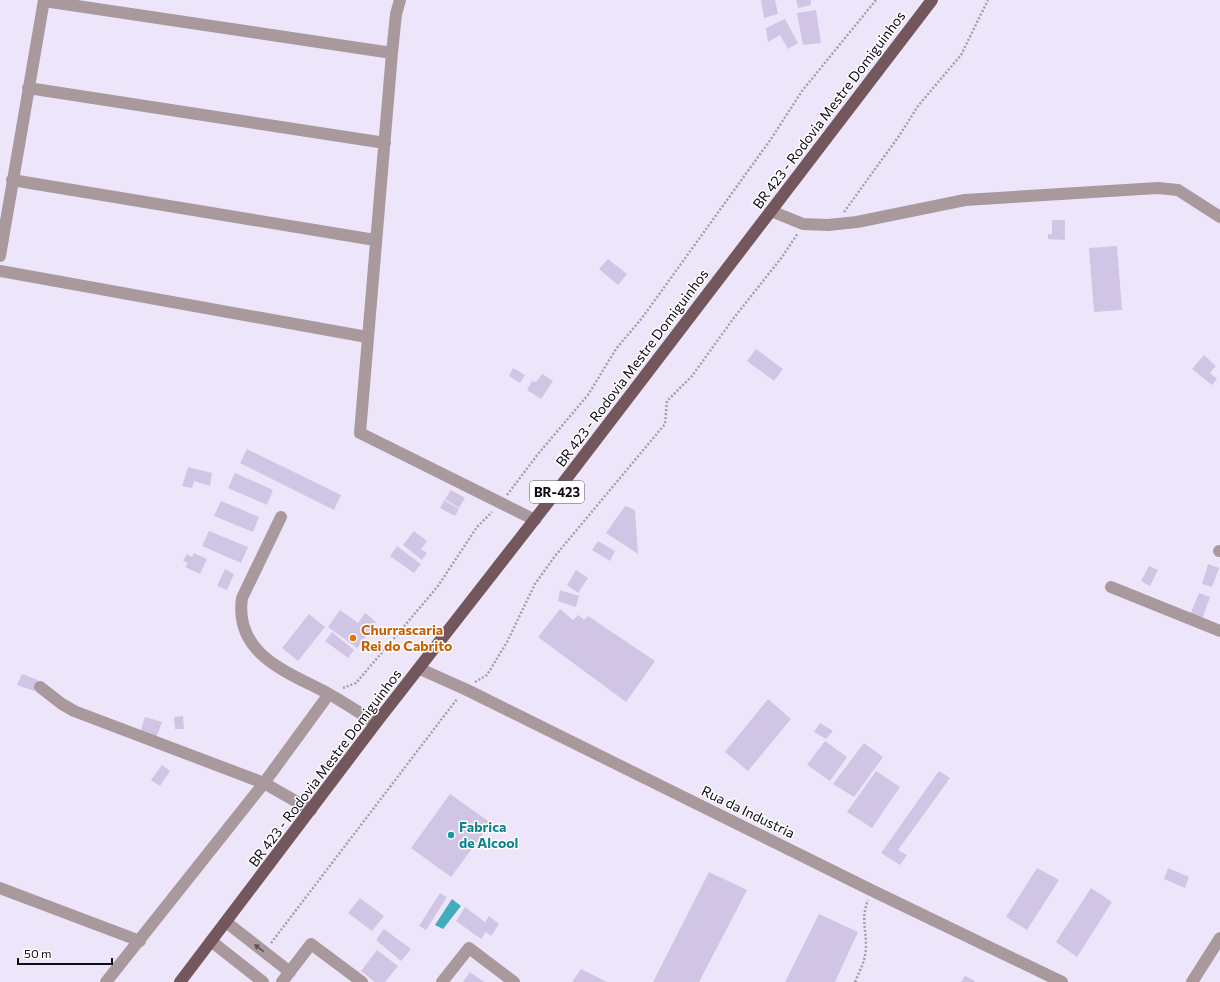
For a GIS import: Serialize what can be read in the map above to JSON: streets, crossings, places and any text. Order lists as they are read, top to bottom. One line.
{"streets":{"main road":["BR 423 - Rodovia Mestre Domiguinhos","BR-423"],"street":["Rua da Industria"]},"crossings":[["BR 423 - Rodovia Mestre Domiguinhos","Rua da Industria"]],"places":["Churrascaria Rei do Cabrito","Fabrica de Alcool"],"scale_bar":"50 m"}
